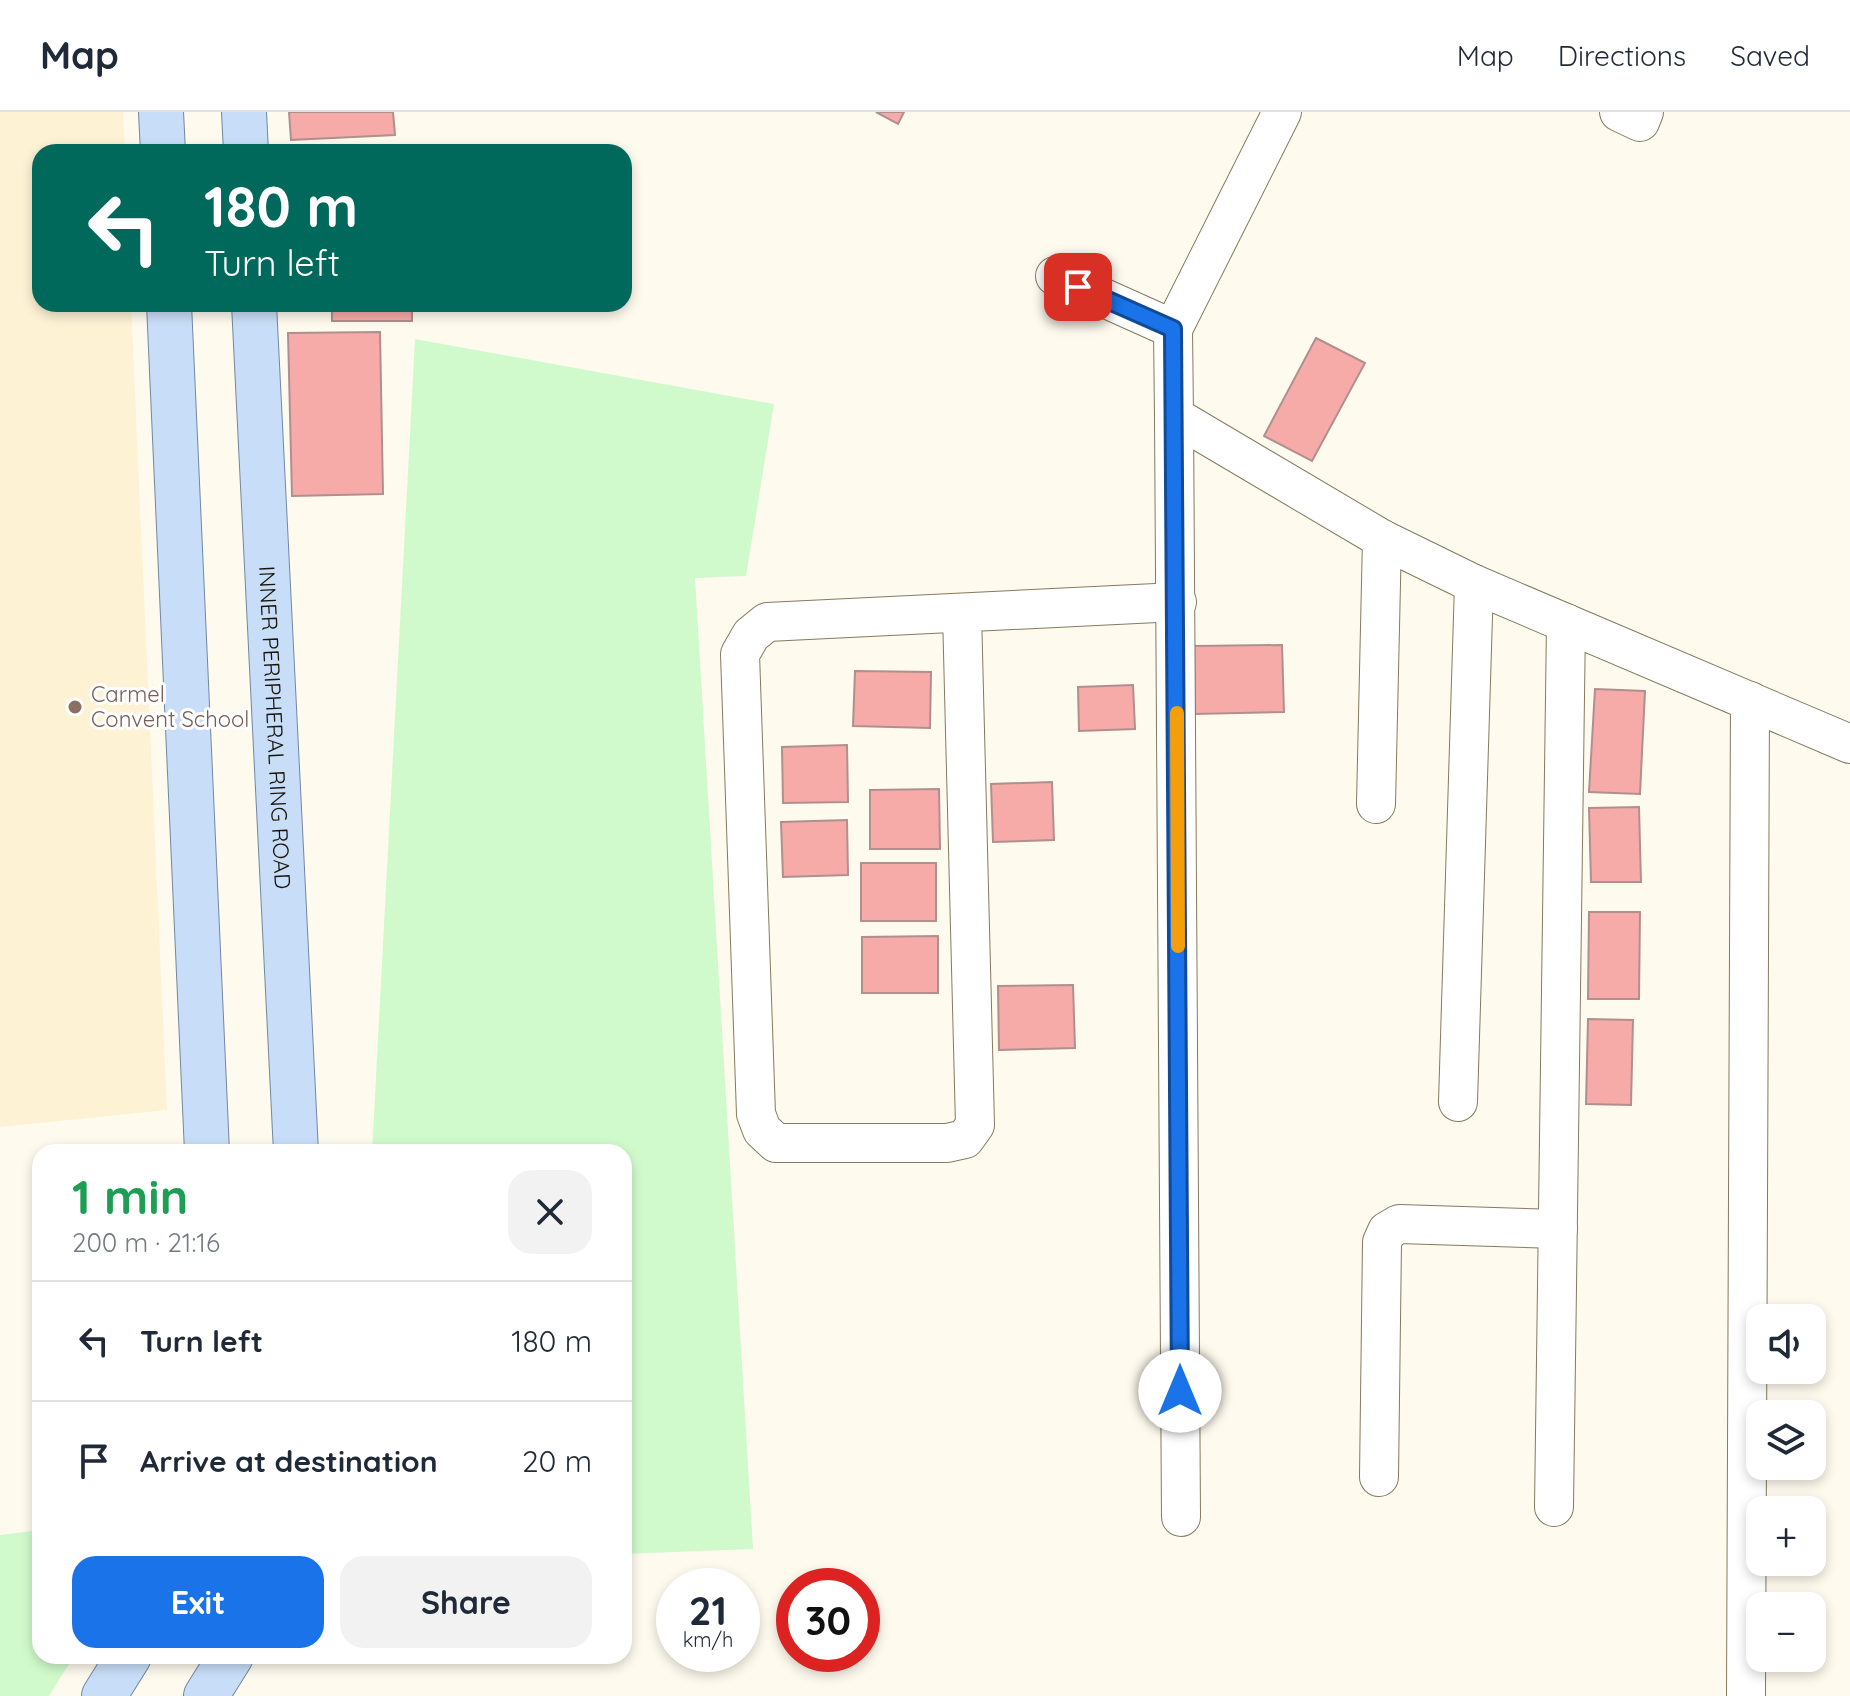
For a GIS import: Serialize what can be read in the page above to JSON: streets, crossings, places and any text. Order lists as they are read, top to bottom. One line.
{"streets":{"main road":["INNER PERIPHERAL RING ROAD"]},"places":["Carmel Convent School"],"page":{"header":"Map","nav":["Map","Directions","Saved"],"turn":["180 m","Turn left"],"heading":["1 min","200 m · 21:16"],"list":[{"name":"Turn left","value":"180 m"},{"name":"Arrive at destination","value":"20 m"}],"map_buttons":["+","−"],"buttons":["Exit","Share"],"speed":"21 km/h","limit":"30"}}
